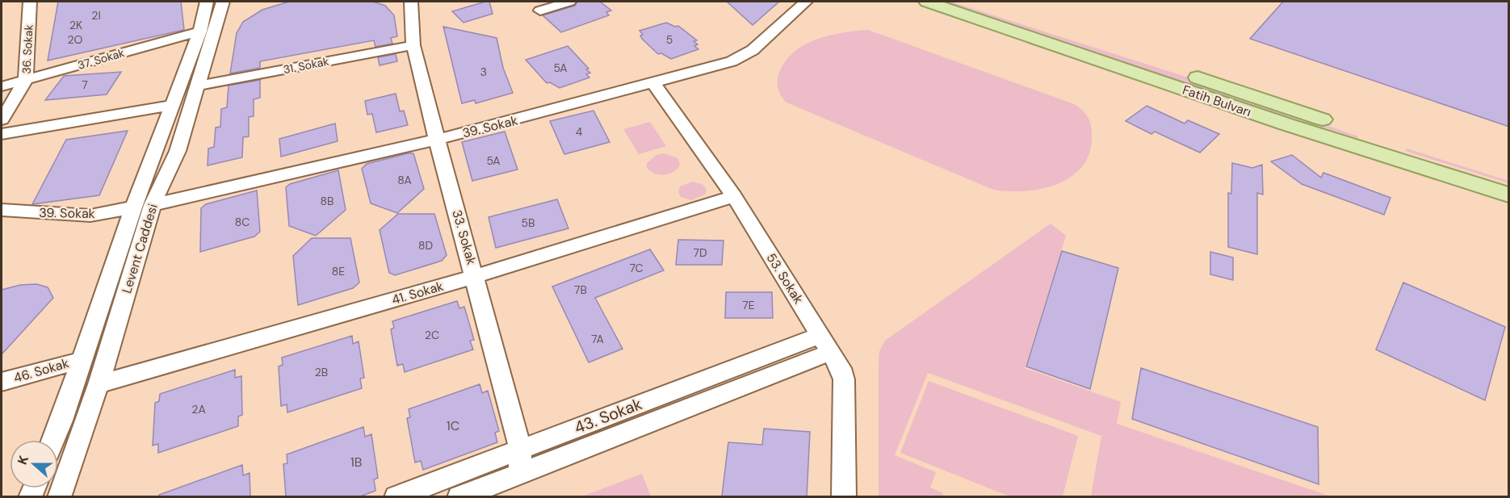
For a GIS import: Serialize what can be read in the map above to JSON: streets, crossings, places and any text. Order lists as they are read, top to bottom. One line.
{"streets":{"main road":["Fatih Bulvarı"],"street":["36. Sokak","37. Sokak","31. Sokak","39. Sokak","33. Sokak","Levent Caddesi","53. Sokak","41. Sokak","46. Sokak","43. Sokak"]},"crossings":[["36. Sokak","37. Sokak"],["37. Sokak","Levent Caddesi"],["31. Sokak","33. Sokak"],["31. Sokak","Levent Caddesi"],["39. Sokak","33. Sokak"],["39. Sokak","Levent Caddesi"],["39. Sokak","53. Sokak"],["33. Sokak","41. Sokak"],["33. Sokak","43. Sokak"],["Levent Caddesi","41. Sokak"],["Levent Caddesi","46. Sokak"],["53. Sokak","41. Sokak"],["53. Sokak","43. Sokak"]],"house_numbers":["2I","2K","2O","5","5A","3","7","4","5A","8A","8B","8C","5B","8D","7D","7C","8E","7B","7E","2C","7A","2B","2A","1C","1B"],"north":"left"}
